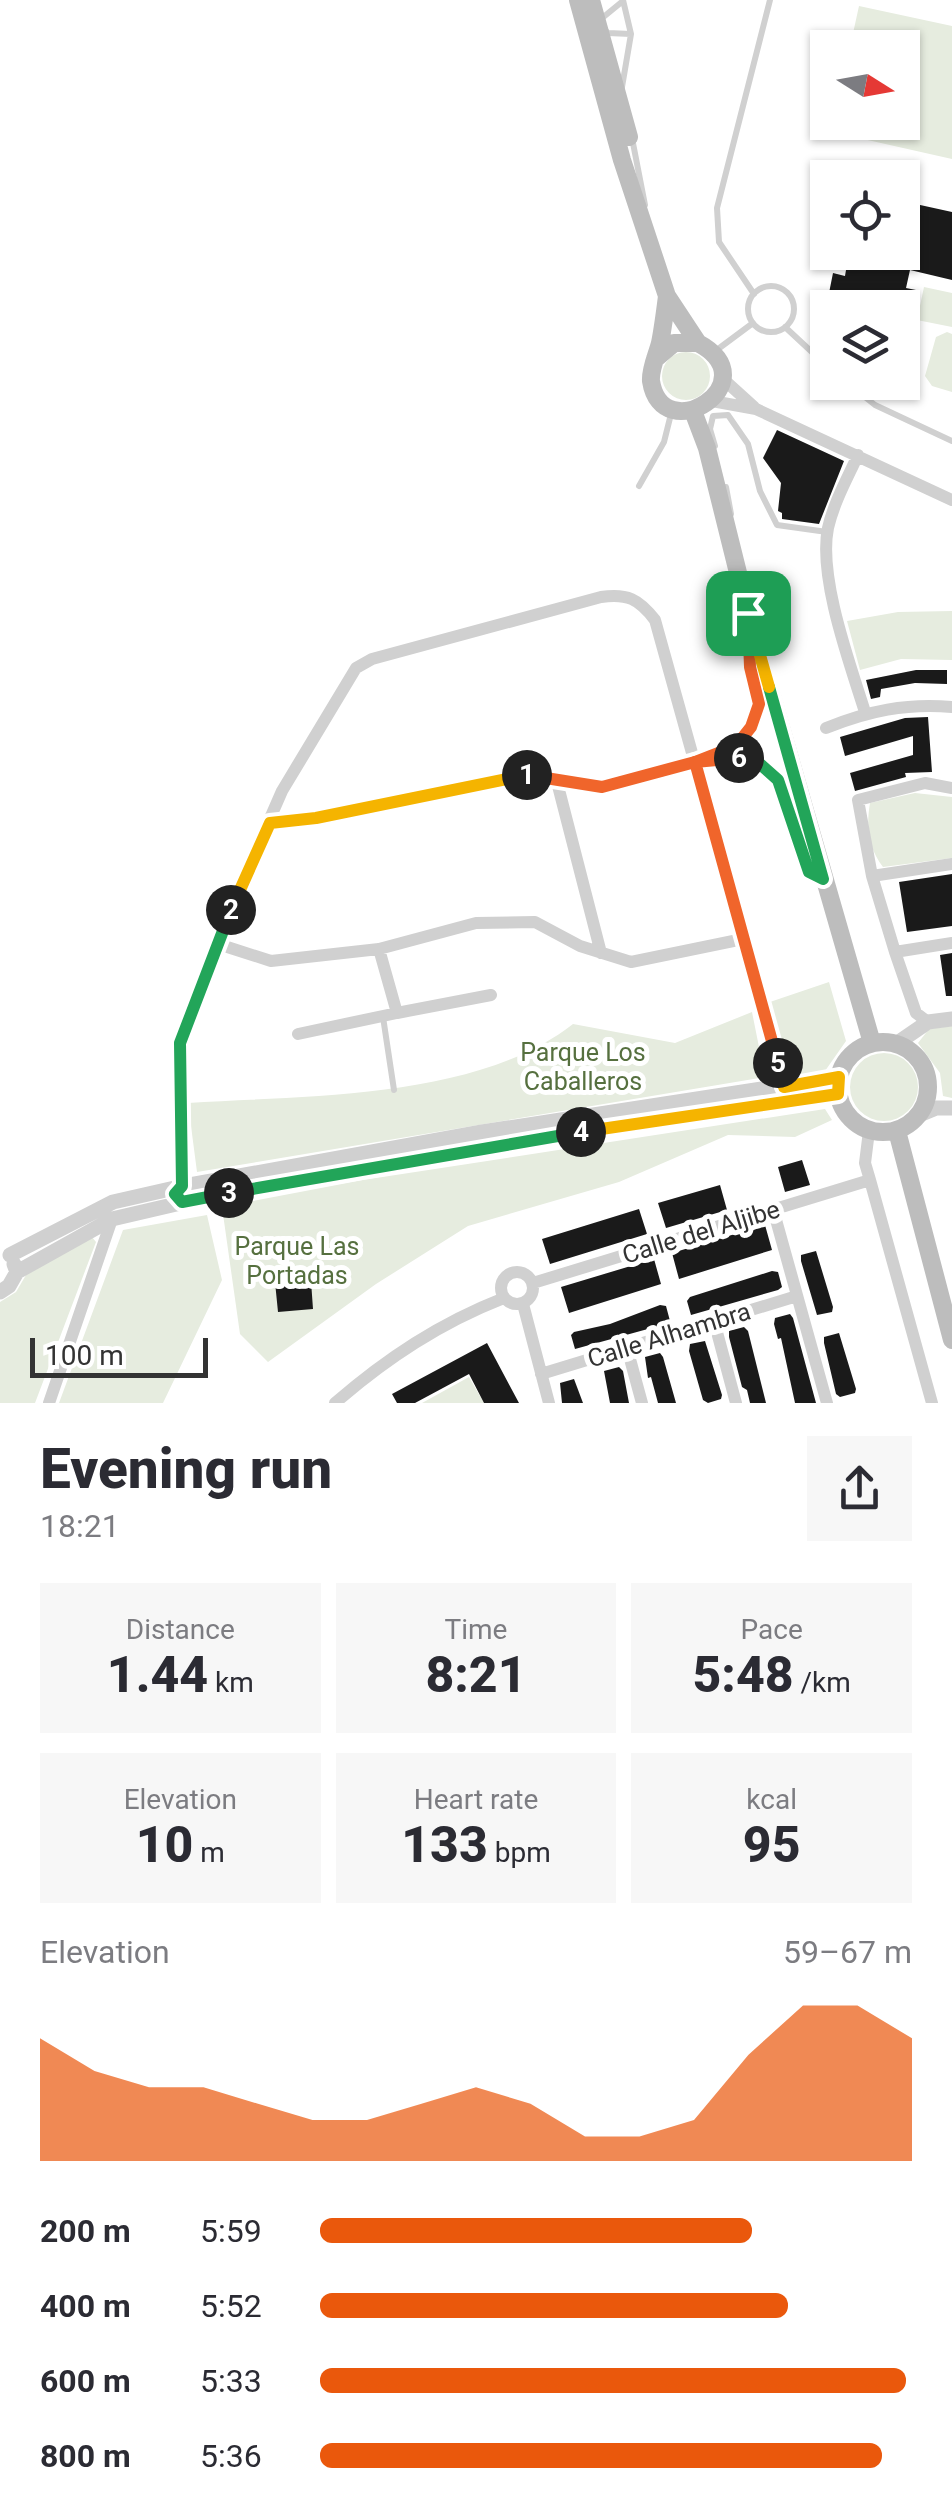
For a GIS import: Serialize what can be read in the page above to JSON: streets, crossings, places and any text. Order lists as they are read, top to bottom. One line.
{"streets":{"street":["Calle del Aljibe","Calle Alhambra"]},"parks":["Parque Los Caballeros","Parque Las Portadas"],"scale_bar":"100 m","north":"right","page":{"pins":["6","1","2","5","4","3"],"scale":"100 m","heading":["Evening run","18:21"],"stats":[["Distance","1.44 km"],["Time","8:21"],["Pace","5:48 /km"],["Elevation","10 m"],["Heart rate","133 bpm"],["kcal","95"]],"chart":["Elevation","59–67 m"],"list":[{"name":"200 m","note":"5:59"},{"name":"400 m","note":"5:52"},{"name":"600 m","note":"5:33"},{"name":"800 m","note":"5:36"}]}}
